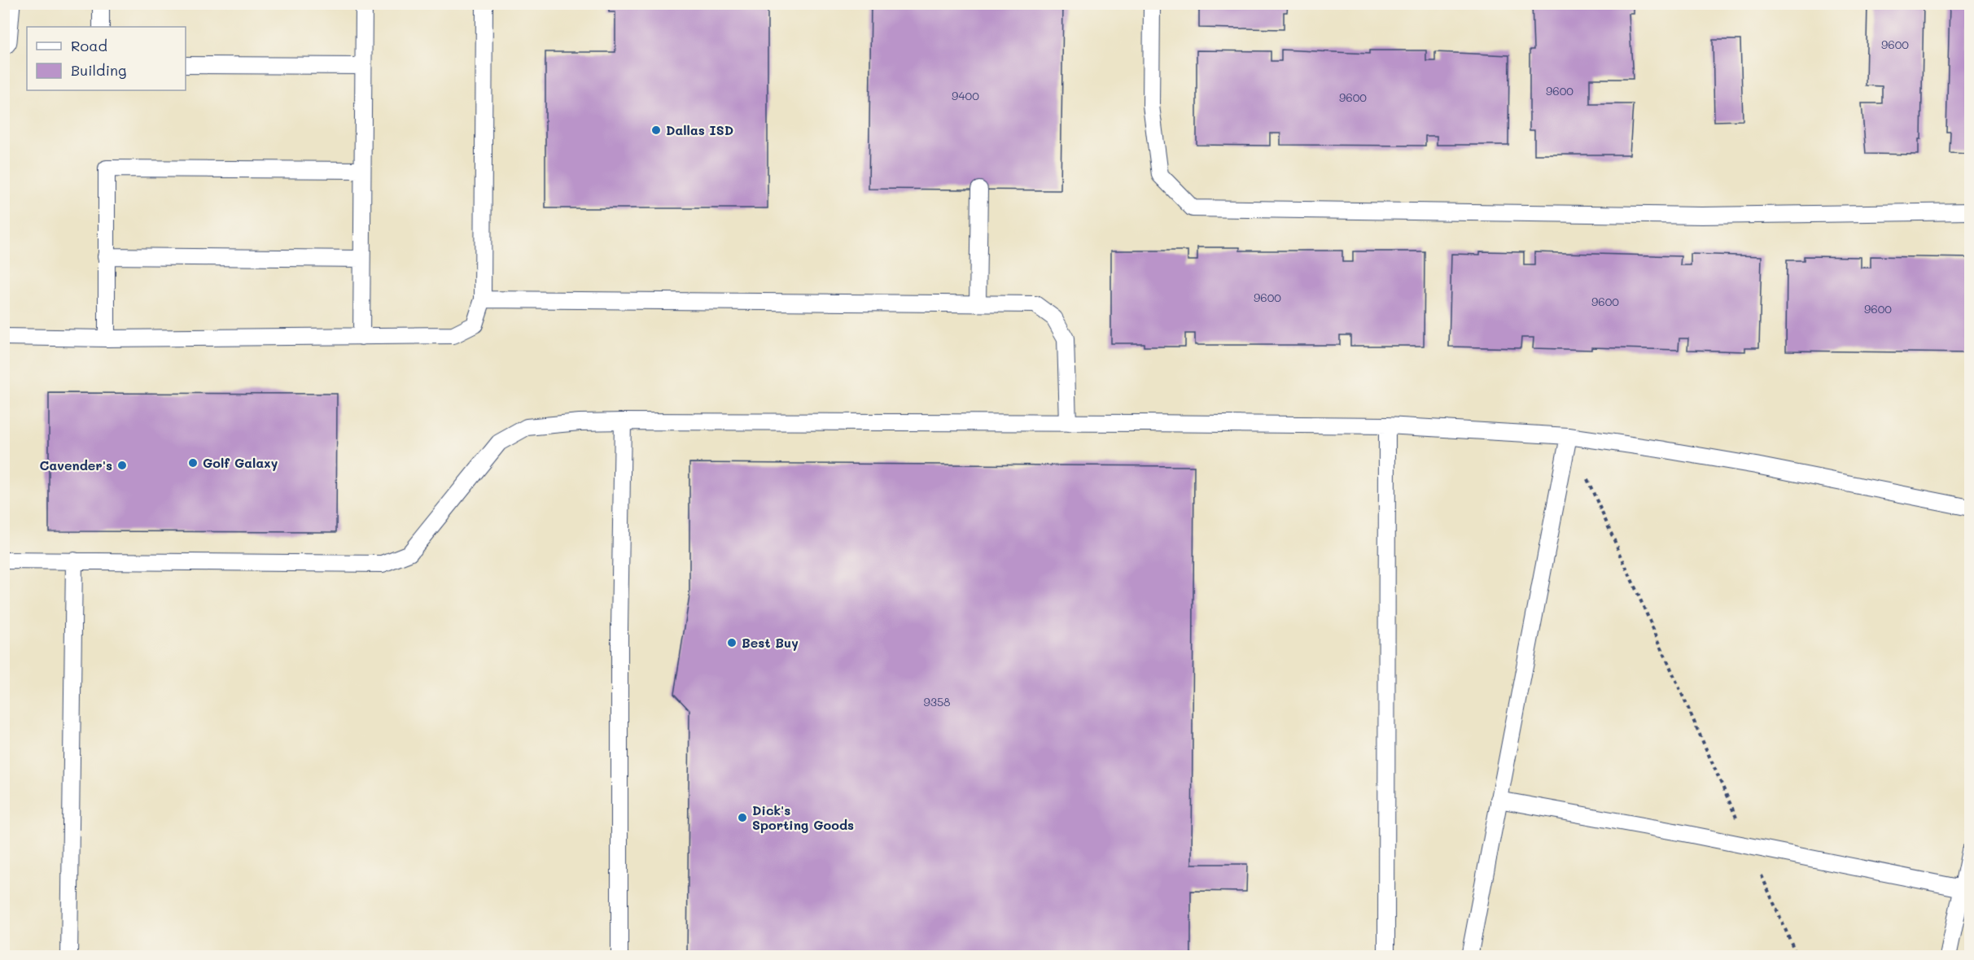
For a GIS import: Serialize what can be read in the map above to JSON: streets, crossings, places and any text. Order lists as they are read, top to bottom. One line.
{"places":["Dallas ISD","Golf Galaxy","Cavender's","Best Buy","Dick's Sporting Goods"],"house_numbers":["9600","9600","9400","9600","9600","9600","9600","9358"],"legend":["Road","Building"]}
